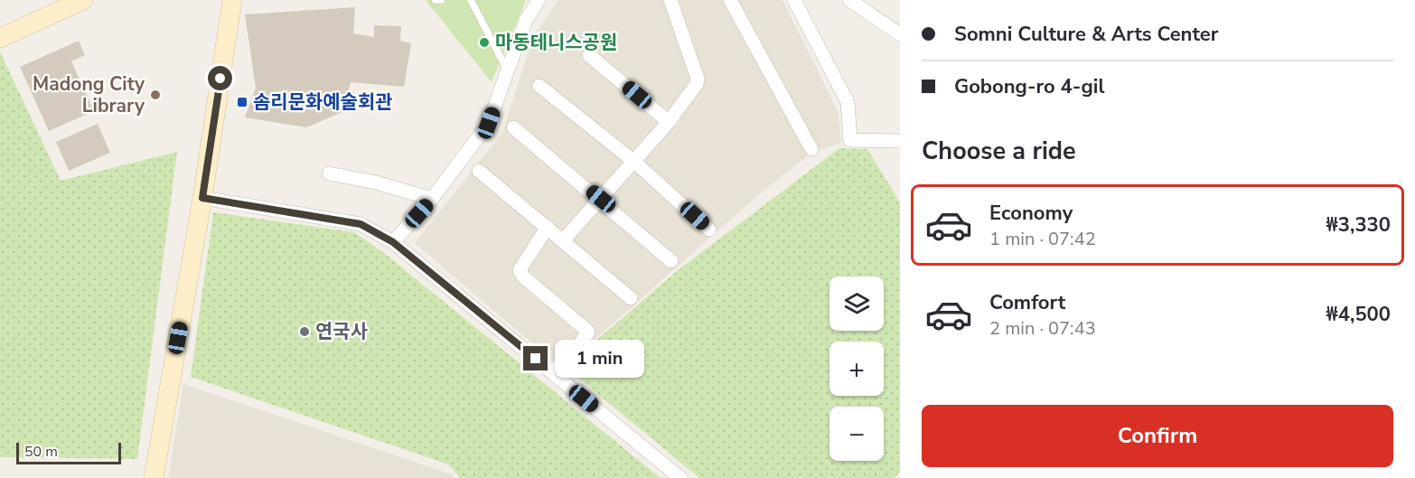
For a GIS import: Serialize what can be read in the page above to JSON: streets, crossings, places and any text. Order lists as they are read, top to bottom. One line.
{"places":{"other":["마동테니스공원","Madong City Library","연국사"],"transit":["솜리문화예술회관"]},"scale_bar":"50 m","page":{"banner":["Somni Culture & Arts Center","Gobong-ro 4-gil"],"heading":"Choose a ride","list":[{"name":"Economy","note":"1 min · 07:42","value":"₩3,330"},{"name":"Comfort","note":"2 min · 07:43","value":"₩4,500"}],"map_buttons":["+","−"],"bubble":"1 min","buttons":"Confirm","scale":"50 m"}}
